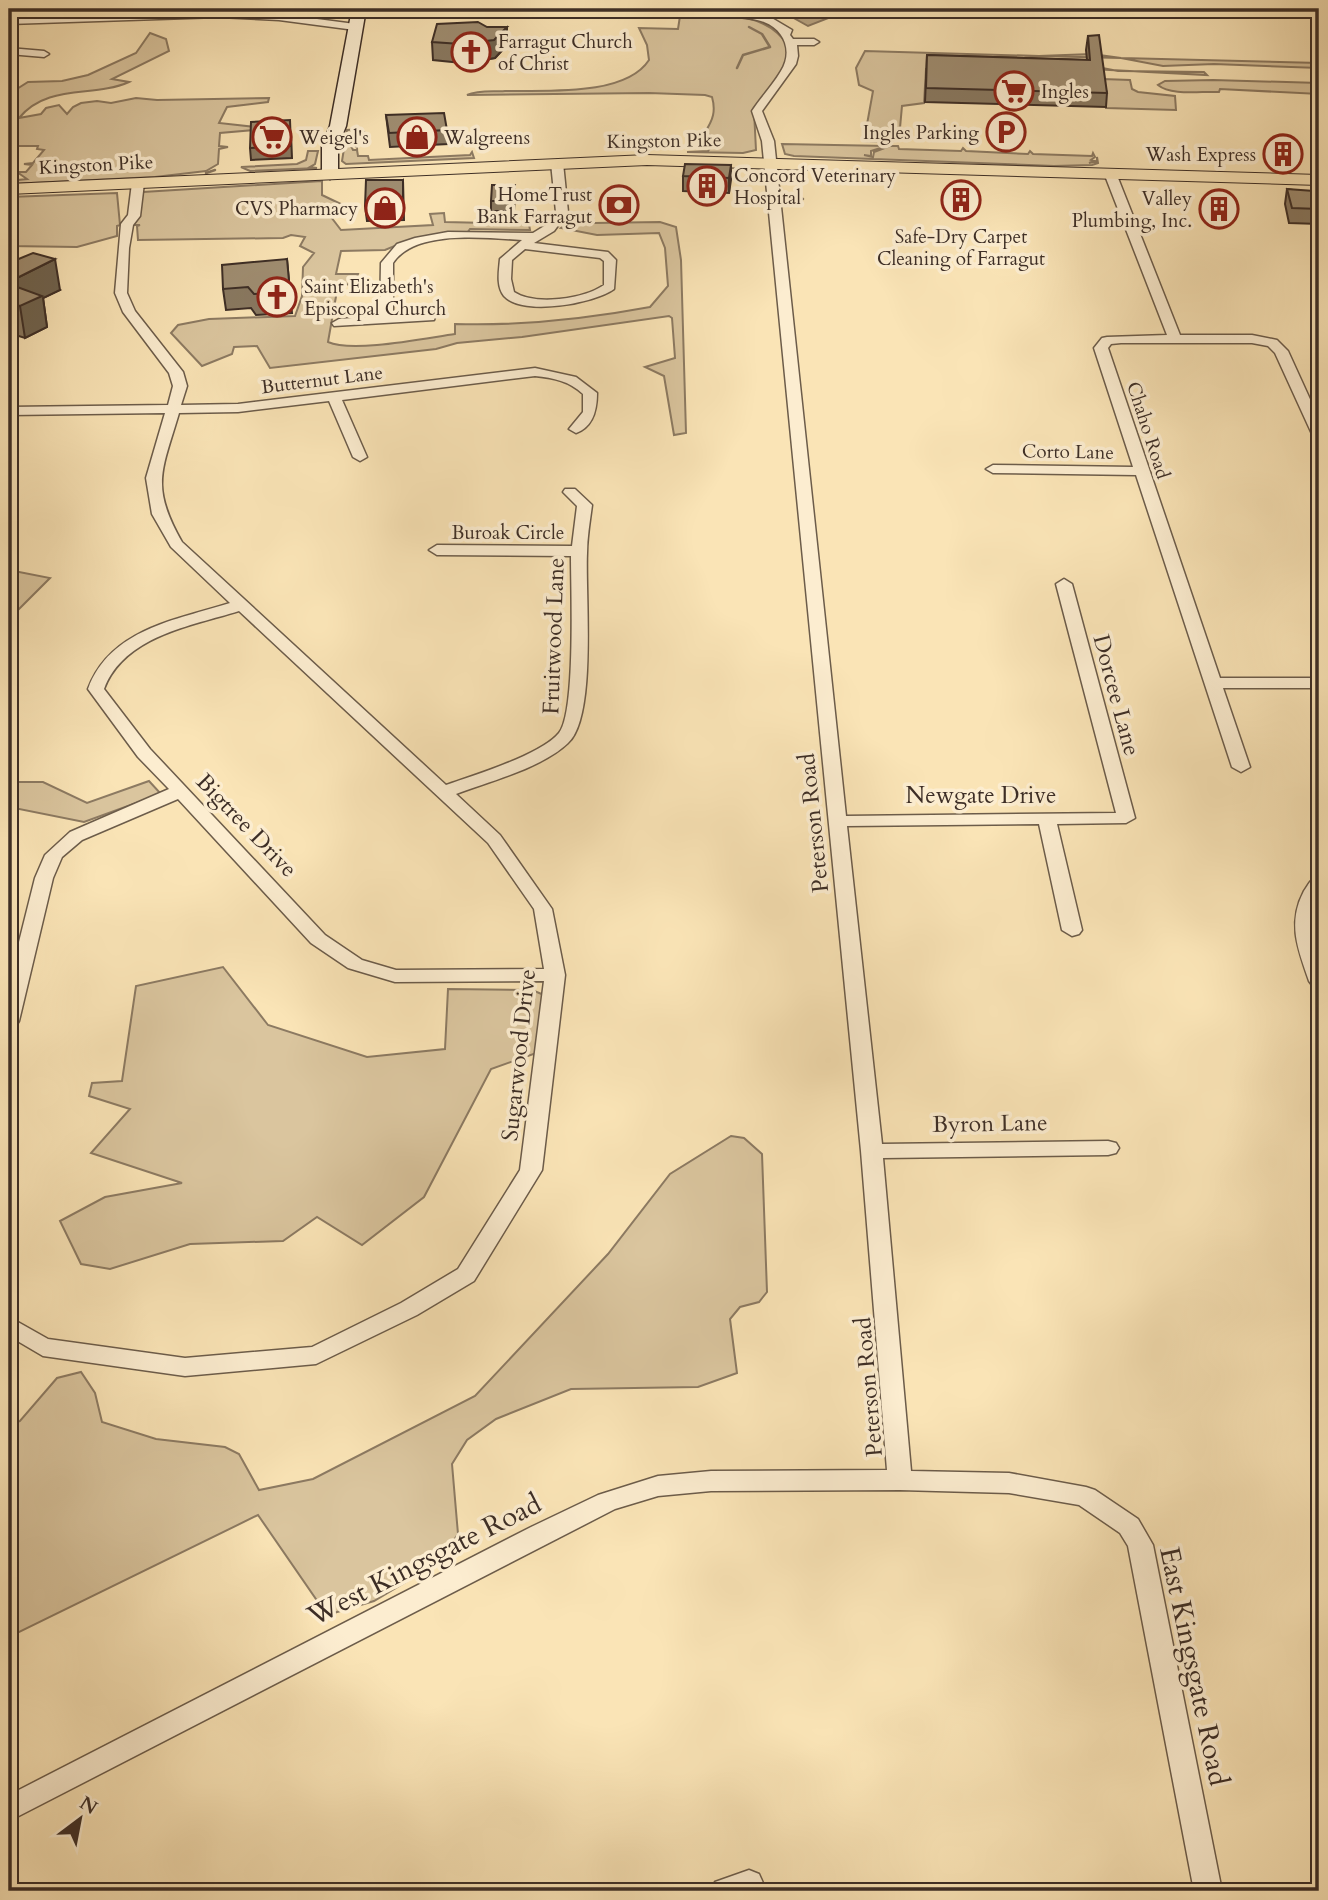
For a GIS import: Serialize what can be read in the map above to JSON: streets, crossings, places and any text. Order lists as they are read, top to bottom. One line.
{"streets":{"main road":["Kingston Pike"],"street":["Butternut Lane","Chaho Road","Corto Lane","Buroak Circle","Fruitwood Lane","Dorcee Lane","Newgate Drive","Peterson Road","Bigtree Drive","Sugarwood Drive","Byron Lane","West Kingsgate Road","East Kingsgate Road"]},"crossings":[["Kingston Pike","Peterson Road"],["Kingston Pike","Sugarwood Drive"],["Butternut Lane","Sugarwood Drive"],["Chaho Road","Corto Lane"],["Buroak Circle","Fruitwood Lane"],["Fruitwood Lane","Sugarwood Drive"],["Dorcee Lane","Newgate Drive"],["Newgate Drive","Peterson Road"],["Peterson Road","Byron Lane"],["Peterson Road","West Kingsgate Road"],["Peterson Road","East Kingsgate Road"],["Bigtree Drive","Sugarwood Drive"],["West Kingsgate Road","East Kingsgate Road"]],"places":{"church":["Farragut Church of Christ","Saint Elizabeth's Episcopal Church"],"supermarket":["Ingles","Weigel's"],"parking":["Ingles Parking"],"shop":["Walgreens","CVS Pharmacy"],"building":["Wash Express","Concord Veterinary Hospital","Safe-Dry Carpet Cleaning of Farragut","Valley Plumbing, Inc."],"bank":["HomeTrust Bank Farragut"]},"north":"top right"}
